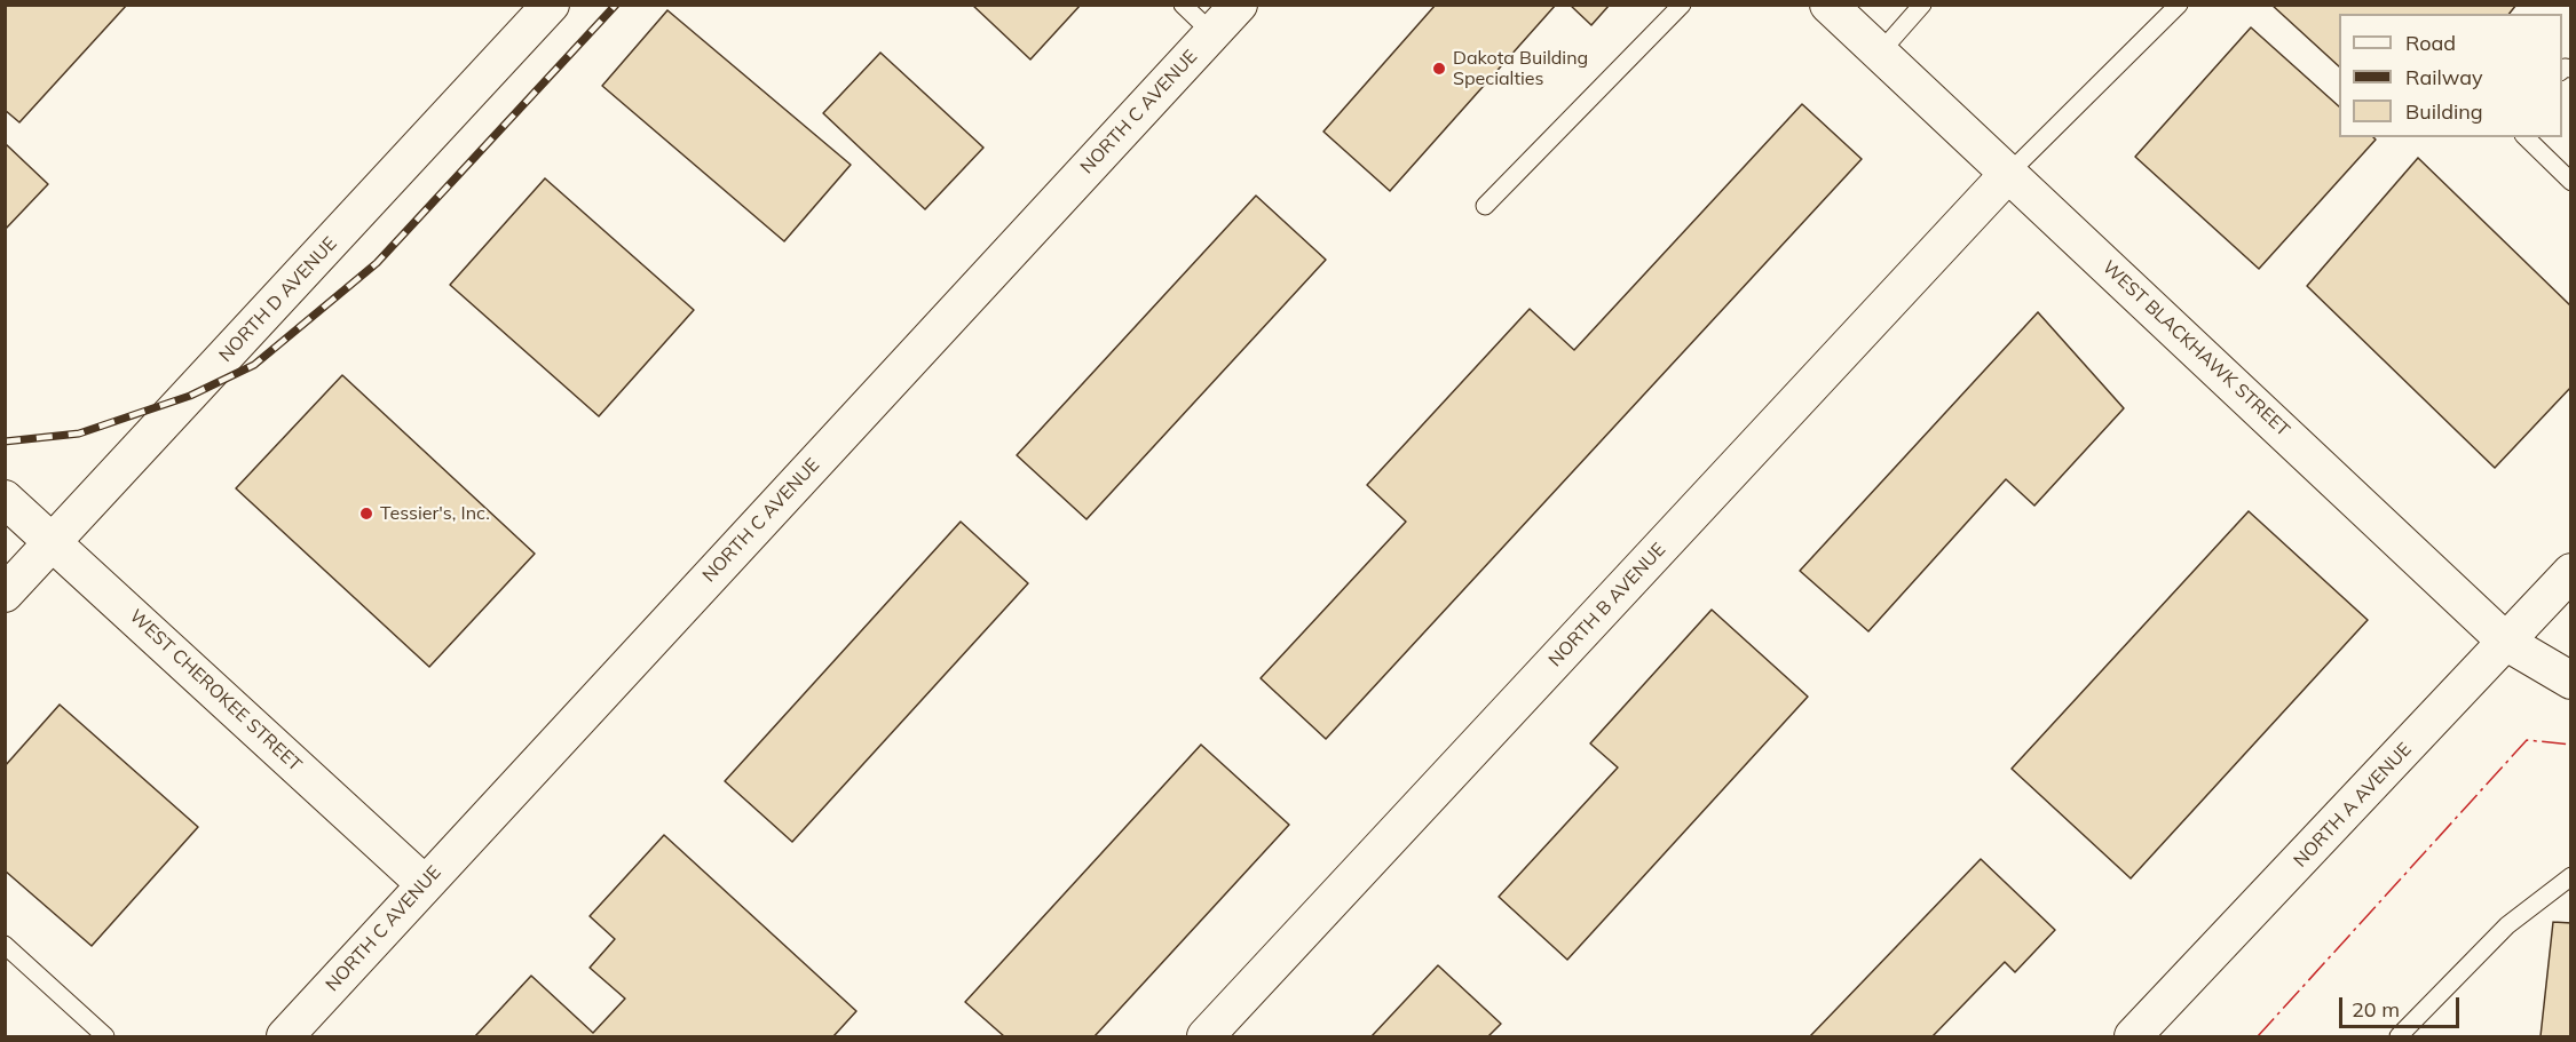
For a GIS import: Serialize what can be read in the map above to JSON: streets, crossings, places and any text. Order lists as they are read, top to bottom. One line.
{"streets":{"street":["NORTH C AVENUE","NORTH D AVENUE","WEST BLACKHAWK STREET","NORTH B AVENUE","WEST CHEROKEE STREET","NORTH A AVENUE"]},"crossings":[["NORTH C AVENUE","WEST CHEROKEE STREET"],["NORTH D AVENUE","WEST CHEROKEE STREET"],["WEST BLACKHAWK STREET","NORTH B AVENUE"],["WEST BLACKHAWK STREET","NORTH A AVENUE"]],"places":["Dakota Building Specialties","Tessier's, Inc."],"legend":["Road","Railway","Building"],"scale_bar":"20 m"}
